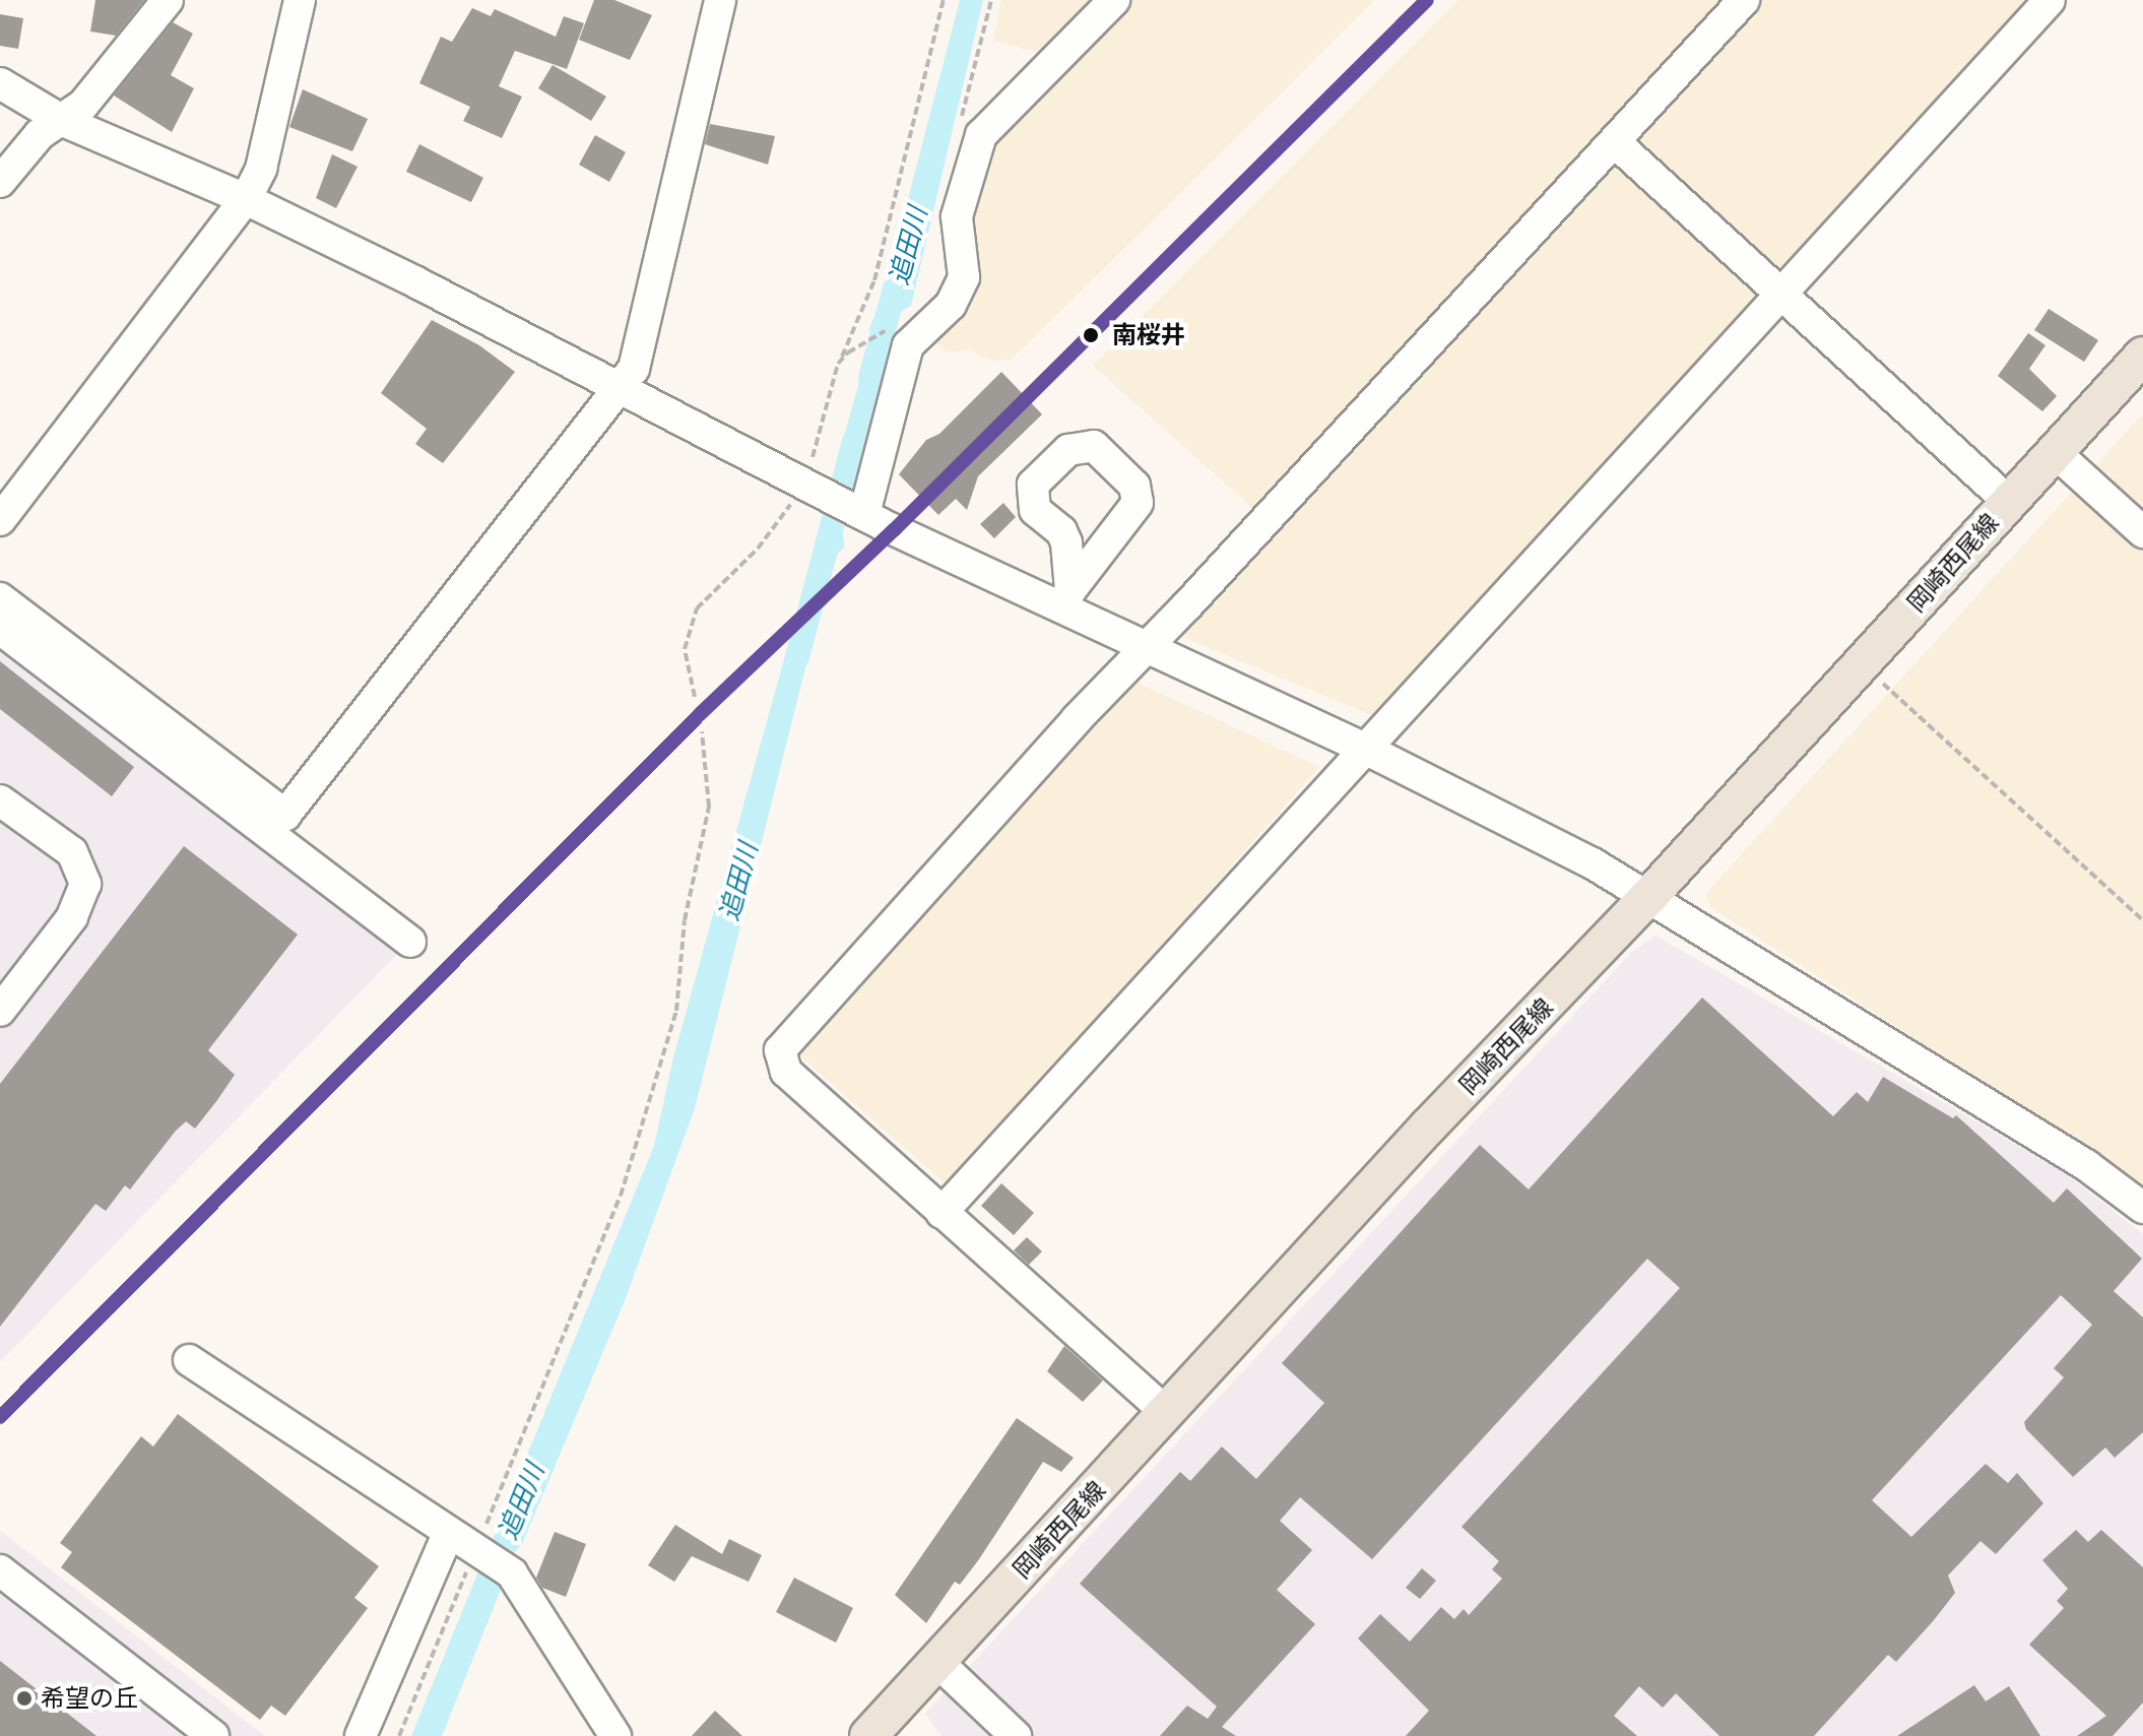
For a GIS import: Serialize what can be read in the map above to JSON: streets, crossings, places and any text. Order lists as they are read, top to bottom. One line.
{"streets":{"main road":["岡崎西尾線"]},"water":["追田川"],"places":["南桜井","希望の丘"]}
